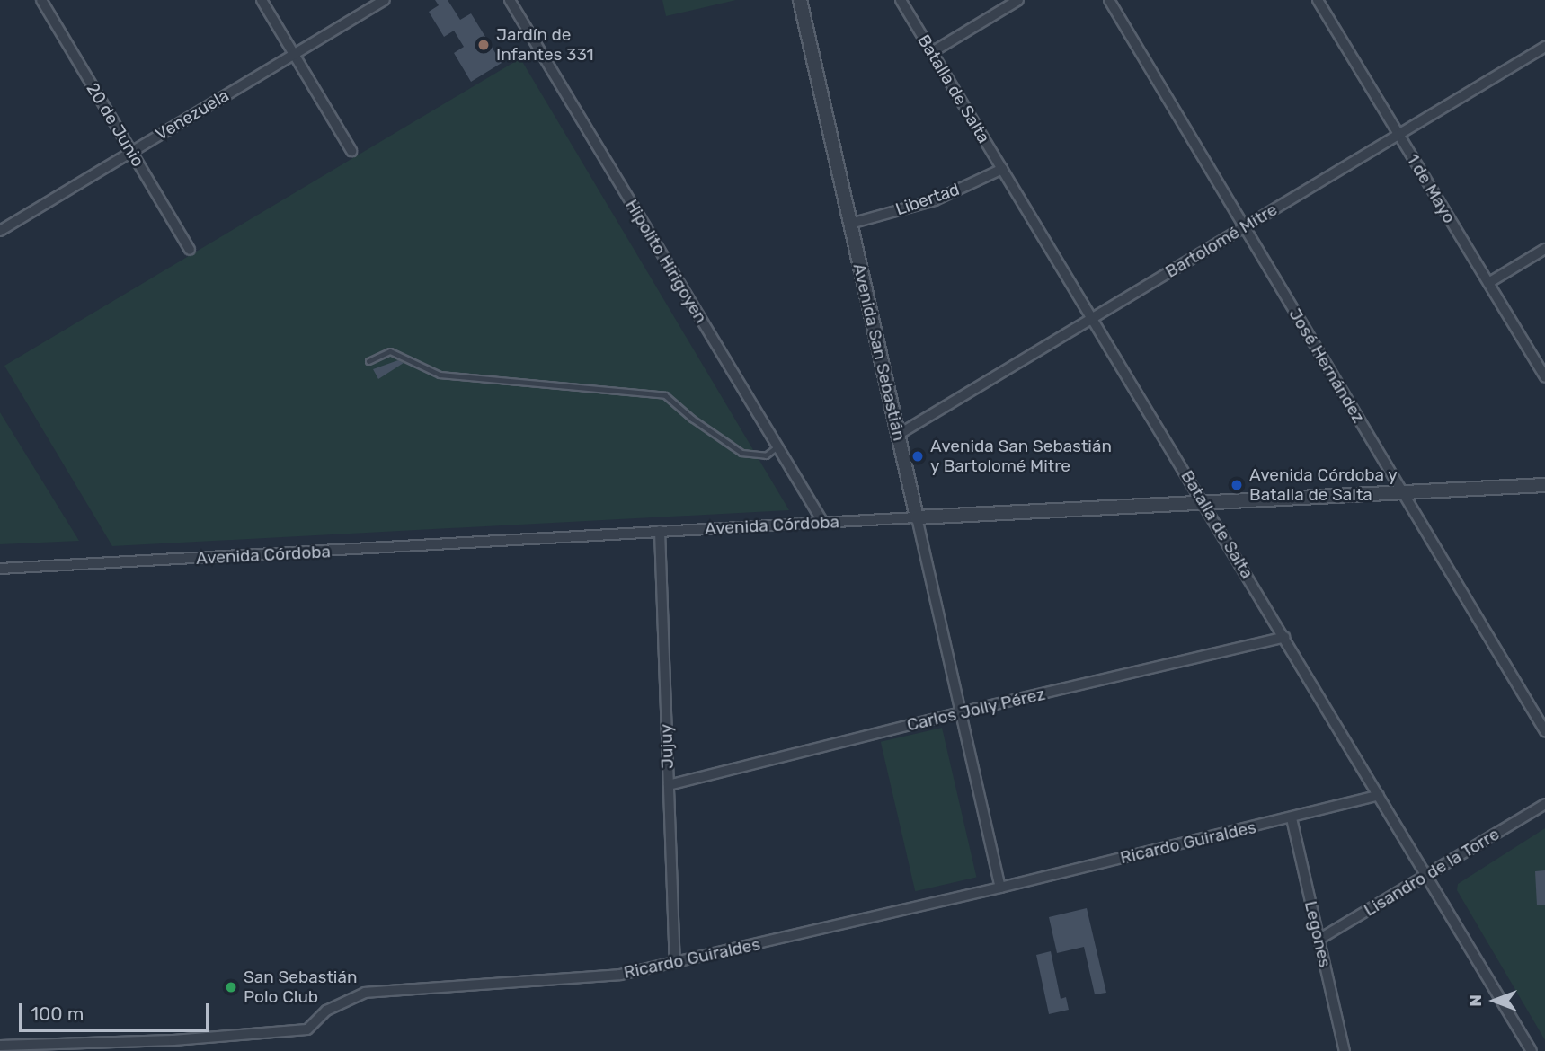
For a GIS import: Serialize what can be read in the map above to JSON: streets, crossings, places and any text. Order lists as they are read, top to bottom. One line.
{"streets":{"street":["Batalla de Salta","Venezuela","20 de Junio","1 de Mayo","Libertad","Bartolomé Mitre","Hipolito Hirigoyen","Avenida San Sebastián","José Hernández","Avenida Córdoba","Carlos Jolly Pérez","Jujuy","Ricardo Guiraldes","Lisandro de la Torre","Legones"]},"crossings":[["Batalla de Salta","Libertad"],["Batalla de Salta","Bartolomé Mitre"],["Batalla de Salta","Avenida Córdoba"],["Batalla de Salta","Carlos Jolly Pérez"],["Batalla de Salta","Ricardo Guiraldes"],["Batalla de Salta","Lisandro de la Torre"],["Venezuela","20 de Junio"],["1 de Mayo","Bartolomé Mitre"],["Libertad","Avenida San Sebastián"],["Bartolomé Mitre","Avenida San Sebastián"],["Bartolomé Mitre","José Hernández"],["Hipolito Hirigoyen","Avenida Córdoba"],["Avenida San Sebastián","Avenida Córdoba"],["Avenida San Sebastián","Carlos Jolly Pérez"],["Avenida San Sebastián","Ricardo Guiraldes"],["José Hernández","Avenida Córdoba"],["Avenida Córdoba","Jujuy"],["Carlos Jolly Pérez","Jujuy"],["Jujuy","Ricardo Guiraldes"],["Ricardo Guiraldes","Legones"],["Lisandro de la Torre","Legones"]],"places":["Jardín de Infantes 331","Avenida San Sebastián y Bartolomé Mitre","Avenida Córdoba y Batalla de Salta","San Sebastián Polo Club"],"scale_bar":"100 m","north":"left"}
